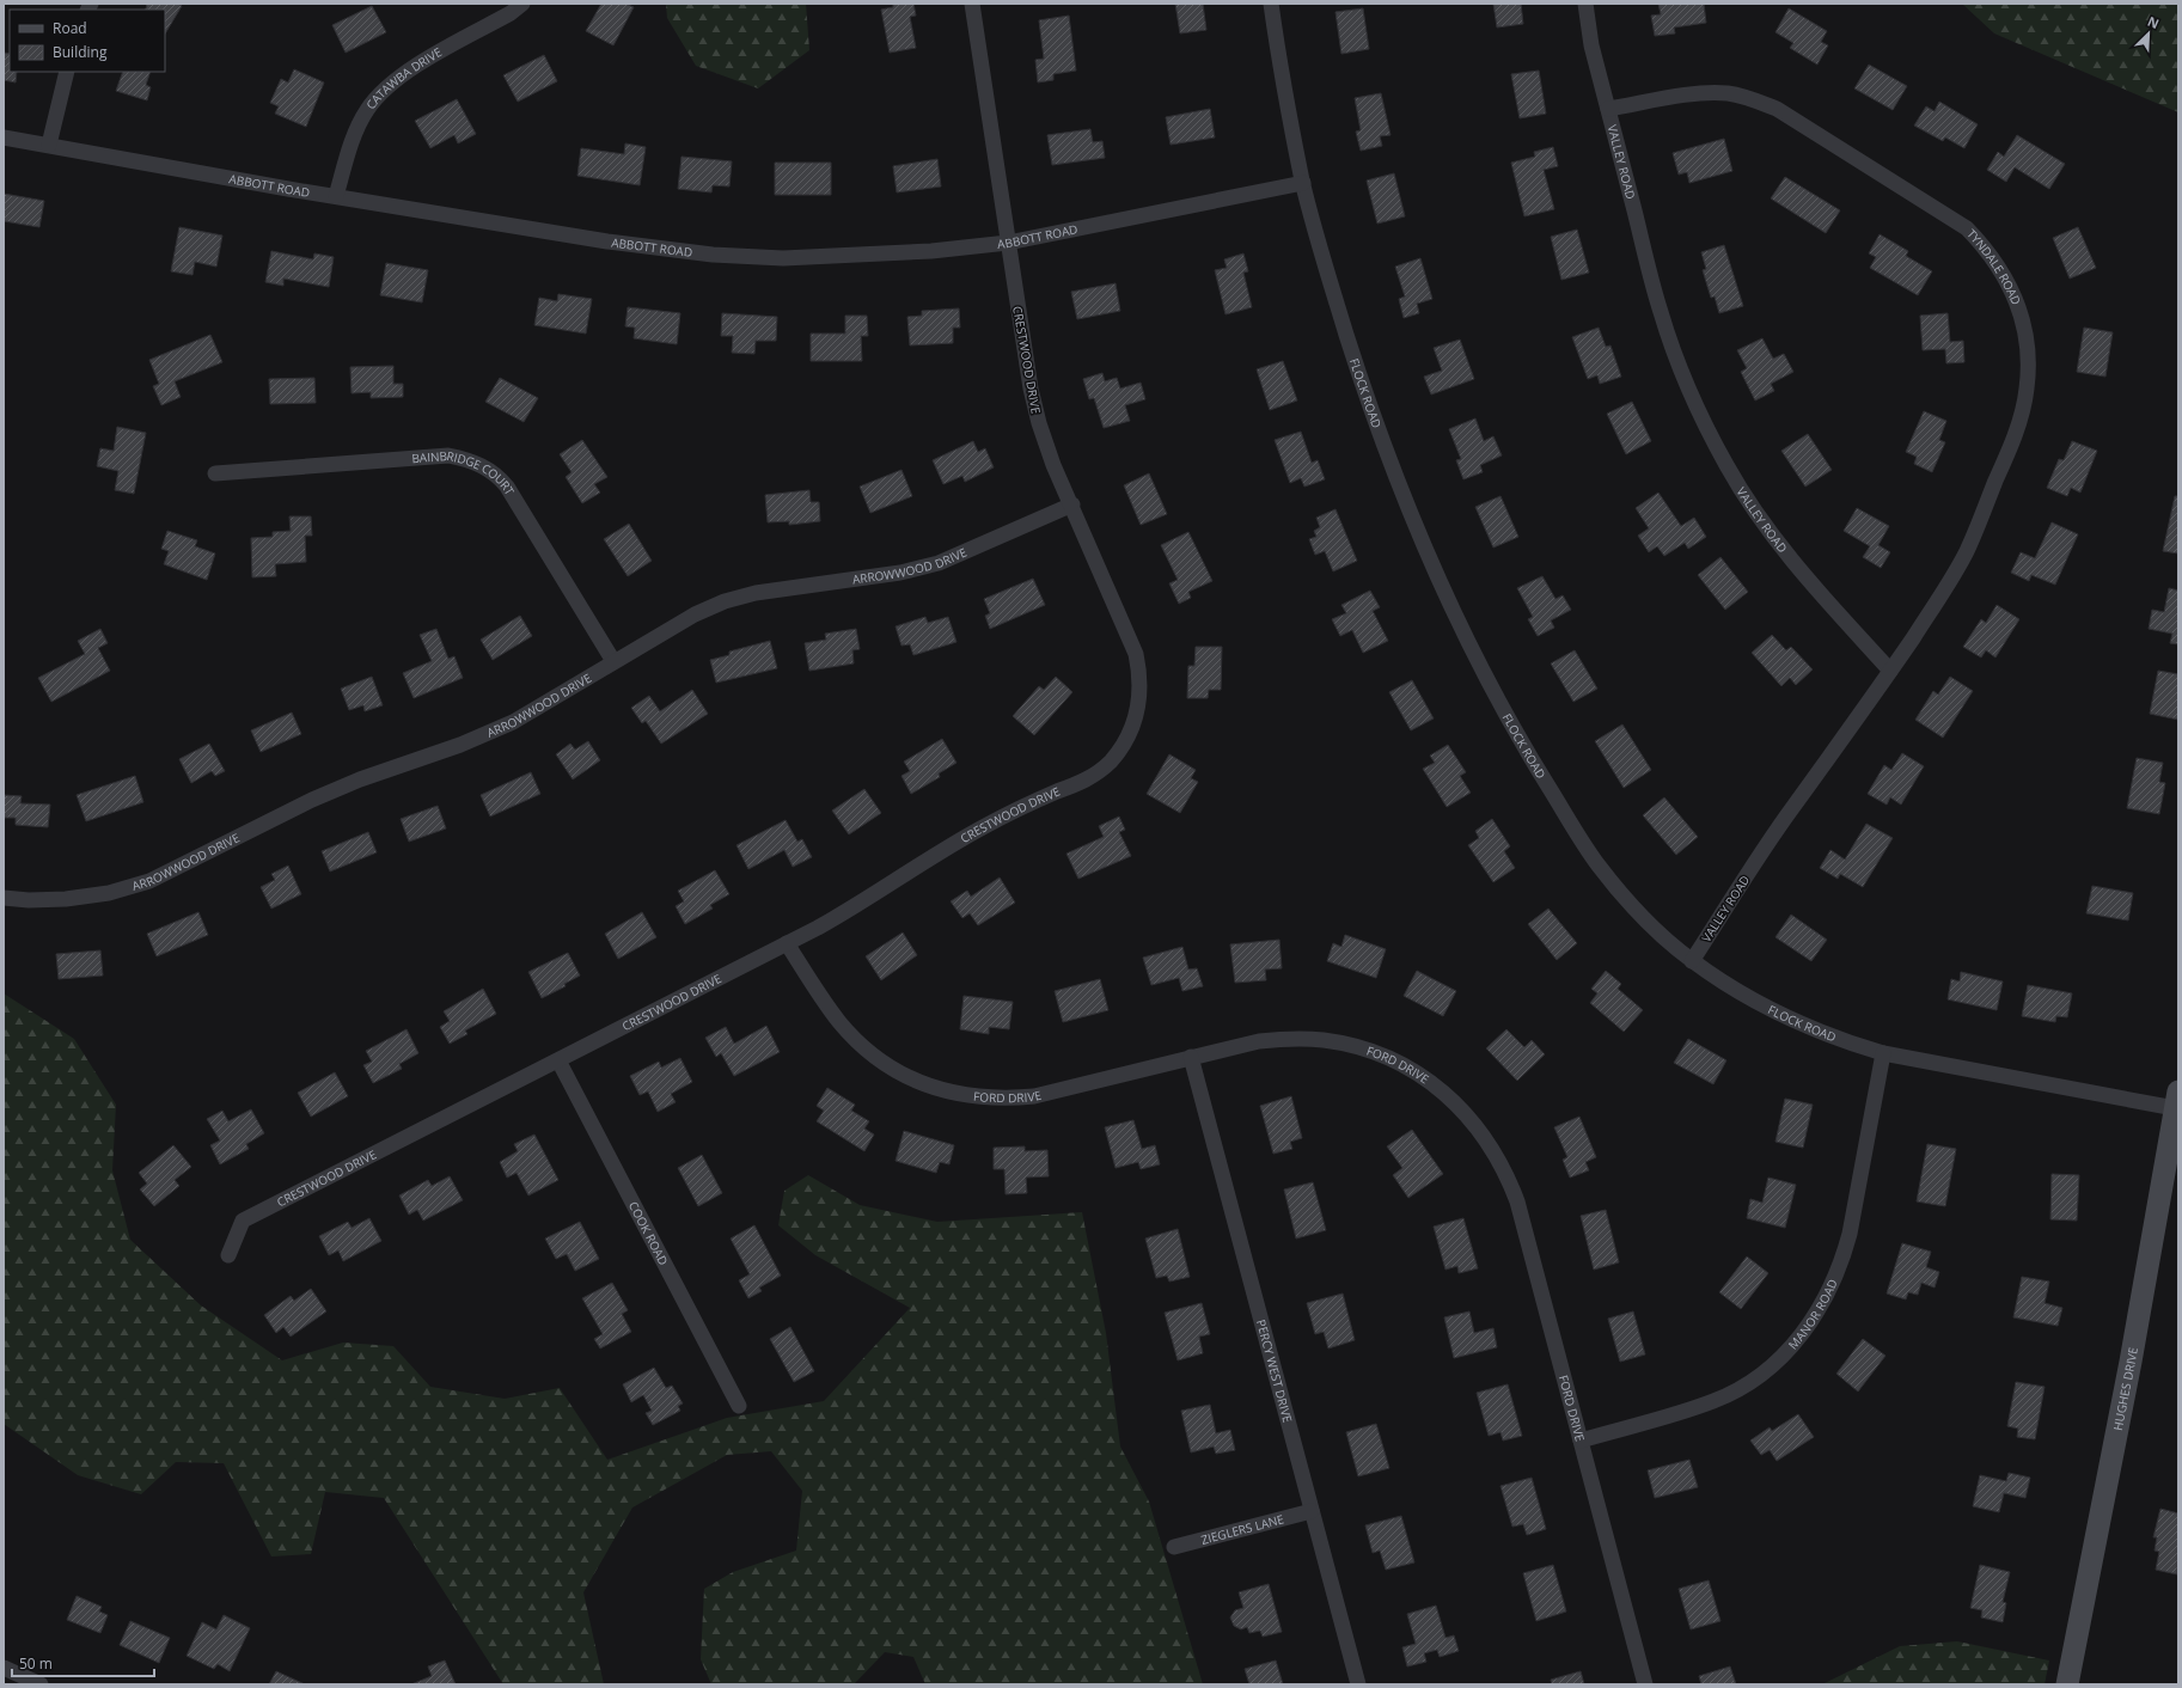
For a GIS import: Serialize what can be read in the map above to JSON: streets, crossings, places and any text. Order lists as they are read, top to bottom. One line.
{"streets":{"street":["CATAWBA DRIVE","VALLEY ROAD","ABBOTT ROAD","TYNDALE ROAD","CRESTWOOD DRIVE","FLOCK ROAD","BAINBRIDGE COURT","ARROWWOOD DRIVE","FORD DRIVE","COOK ROAD","MANOR ROAD","PERCY WEST DRIVE","HUGHES DRIVE","ZIEGLERS LANE"]},"crossings":[["CATAWBA DRIVE","ABBOTT ROAD"],["VALLEY ROAD","TYNDALE ROAD"],["VALLEY ROAD","FLOCK ROAD"],["ABBOTT ROAD","CRESTWOOD DRIVE"],["ABBOTT ROAD","FLOCK ROAD"],["CRESTWOOD DRIVE","ARROWWOOD DRIVE"],["CRESTWOOD DRIVE","FORD DRIVE"],["CRESTWOOD DRIVE","COOK ROAD"],["FLOCK ROAD","MANOR ROAD"],["FLOCK ROAD","HUGHES DRIVE"],["BAINBRIDGE COURT","ARROWWOOD DRIVE"],["FORD DRIVE","MANOR ROAD"],["FORD DRIVE","PERCY WEST DRIVE"],["PERCY WEST DRIVE","ZIEGLERS LANE"]],"legend":["Road","Building"],"scale_bar":"50 m","north":"top right"}
